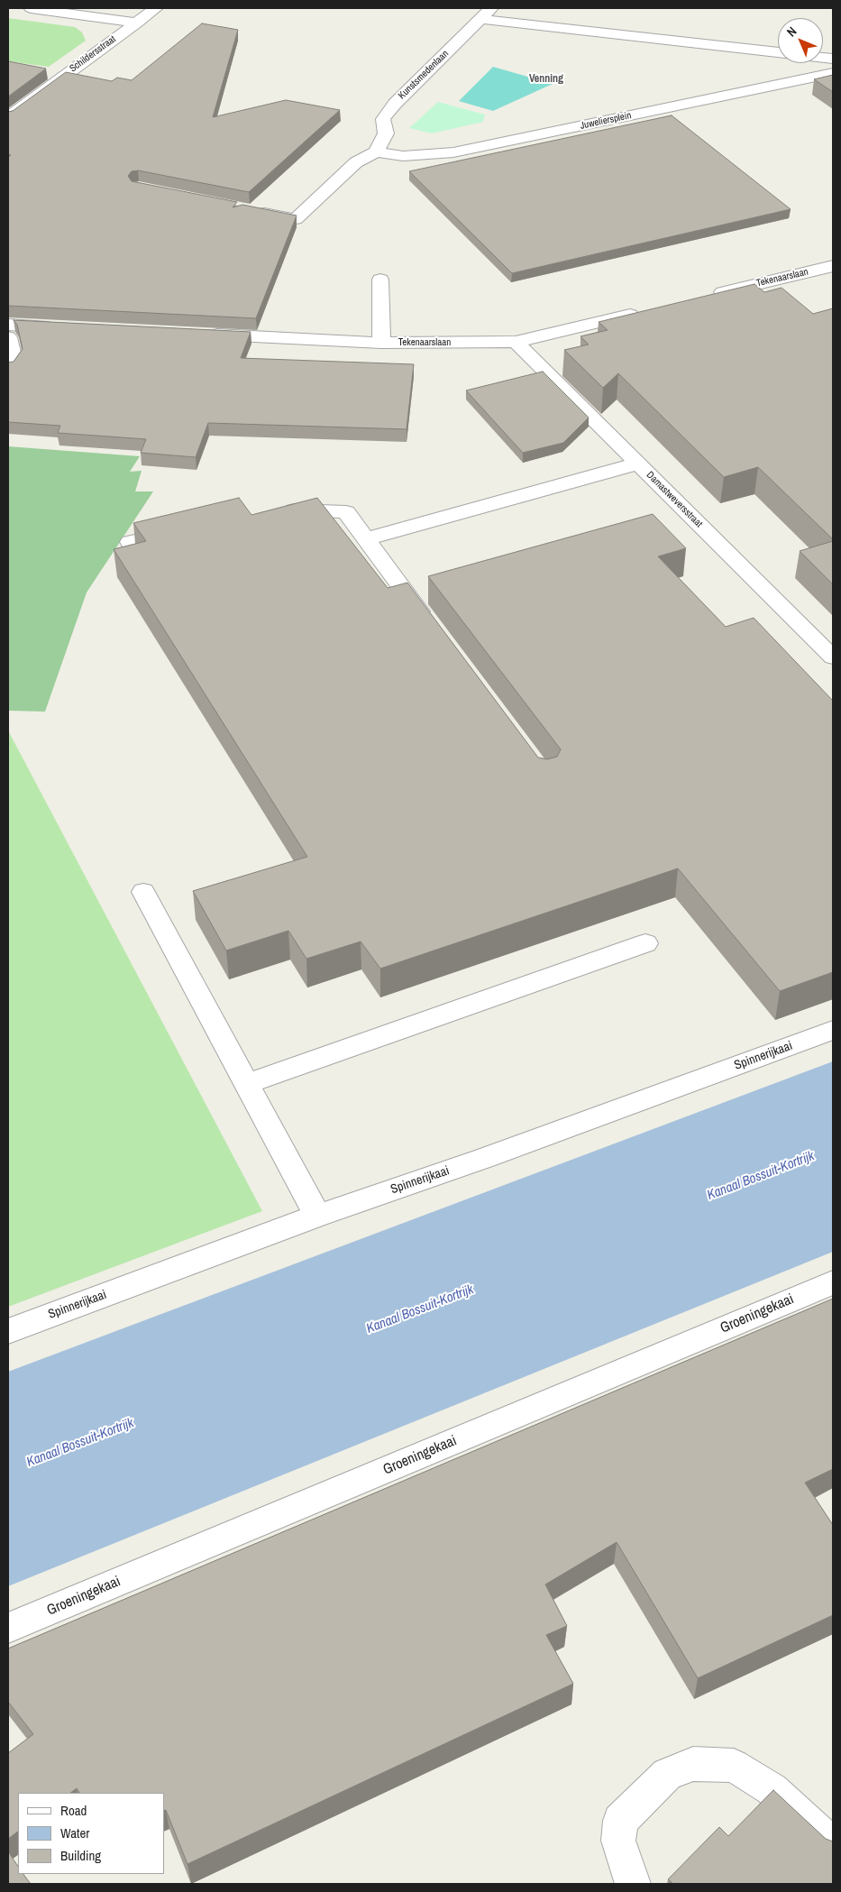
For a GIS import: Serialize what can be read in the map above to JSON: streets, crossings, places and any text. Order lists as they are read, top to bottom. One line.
{"streets":{"street":["Schildersstraat","Kunstsmedenlaan","Juweliersplein","Tekenaarslaan","Damastweversstraat","Spinnerijkaai","Groeningekaai"]},"crossings":[["Kunstsmedenlaan","Juweliersplein"],["Tekenaarslaan","Damastweversstraat"]],"districts":["Venning"],"water":["Kanaal Bossuit-Kortrijk"],"legend":["Road","Water","Building"],"north":"top left"}
